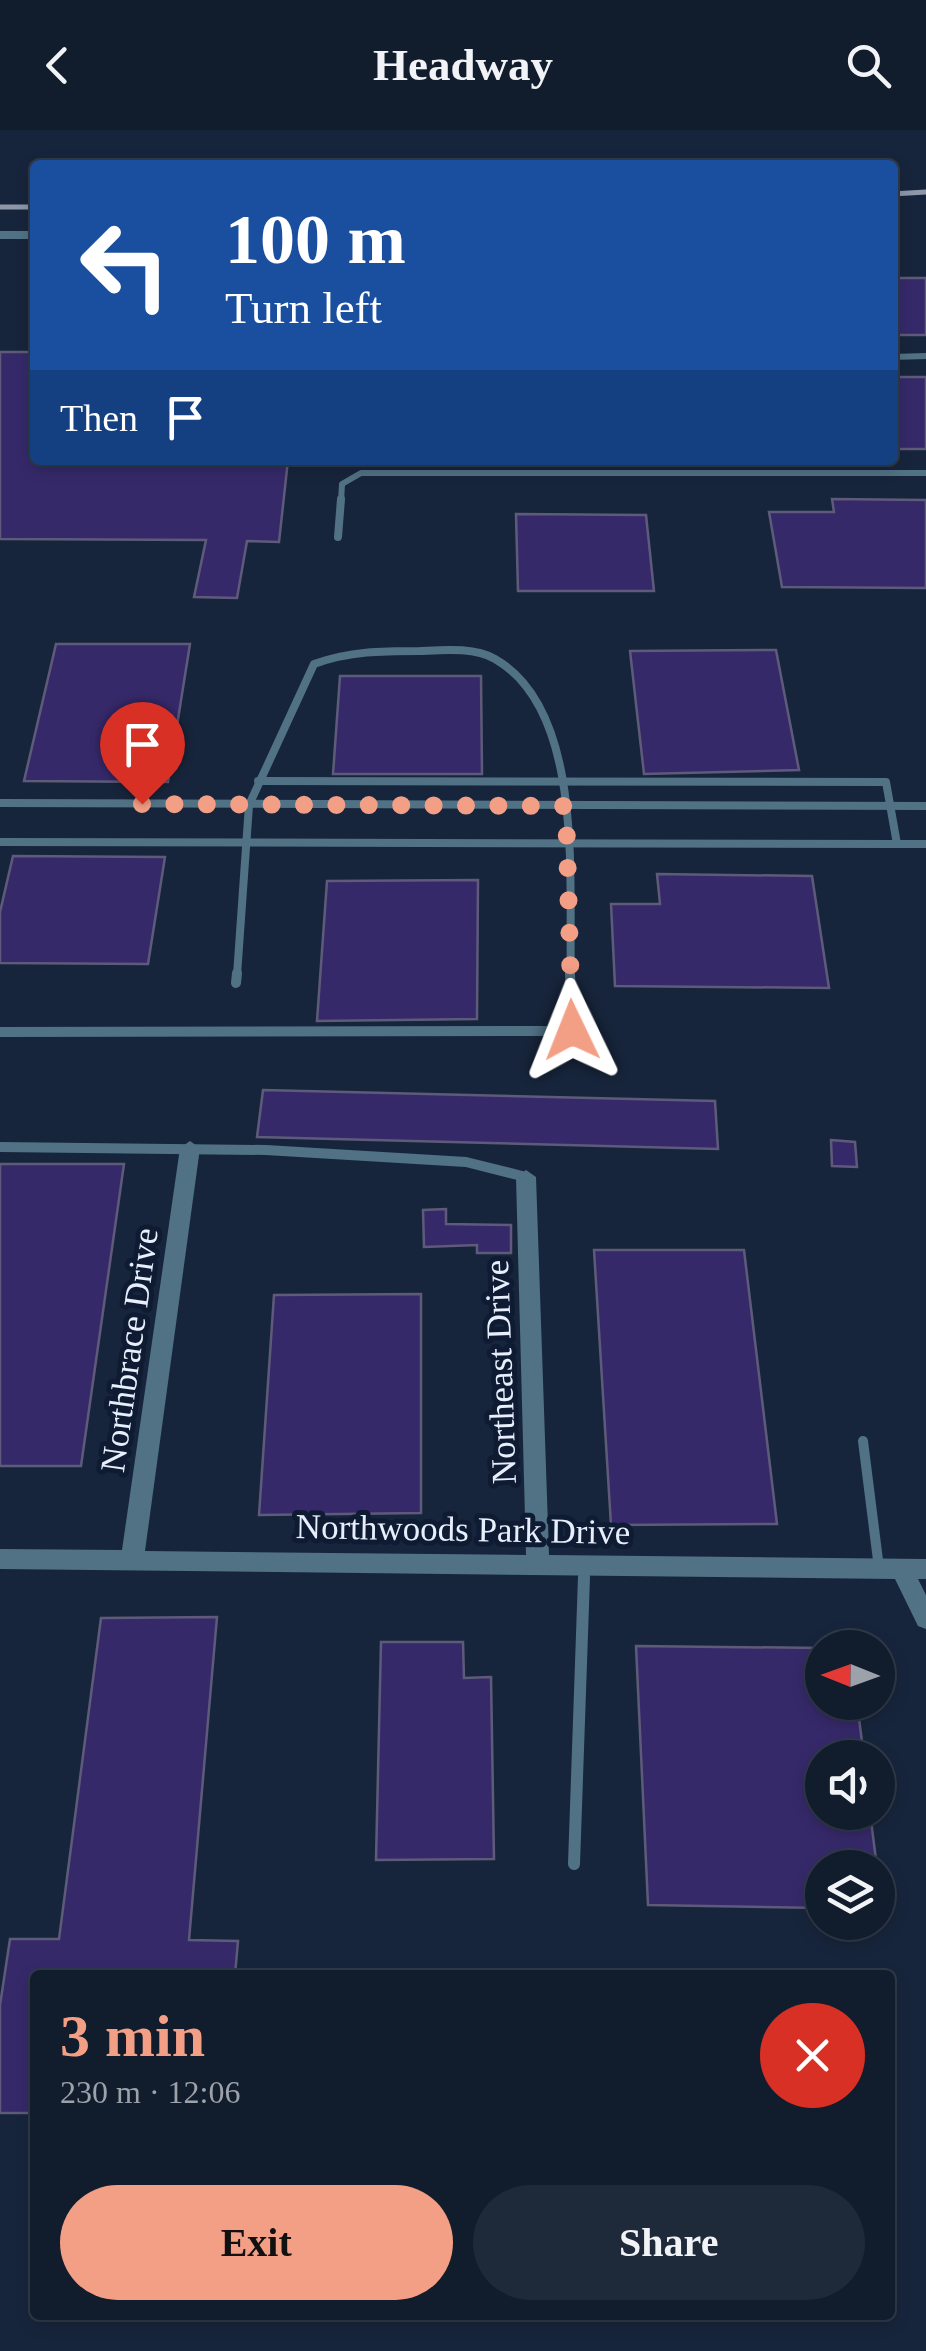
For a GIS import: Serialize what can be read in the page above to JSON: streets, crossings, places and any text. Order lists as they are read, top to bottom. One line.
{"streets":{"street":["Northbrace Drive","Northeast Drive","Northwoods Park Drive"]},"crossings":[["Northbrace Drive","Northwoods Park Drive"],["Northeast Drive","Northwoods Park Drive"]],"north":"left","page":{"header":"Headway","turn":["100 m","Turn left"],"then":"Then","heading":["3 min","230 m · 12:06"],"buttons":["Exit","Share"]}}
